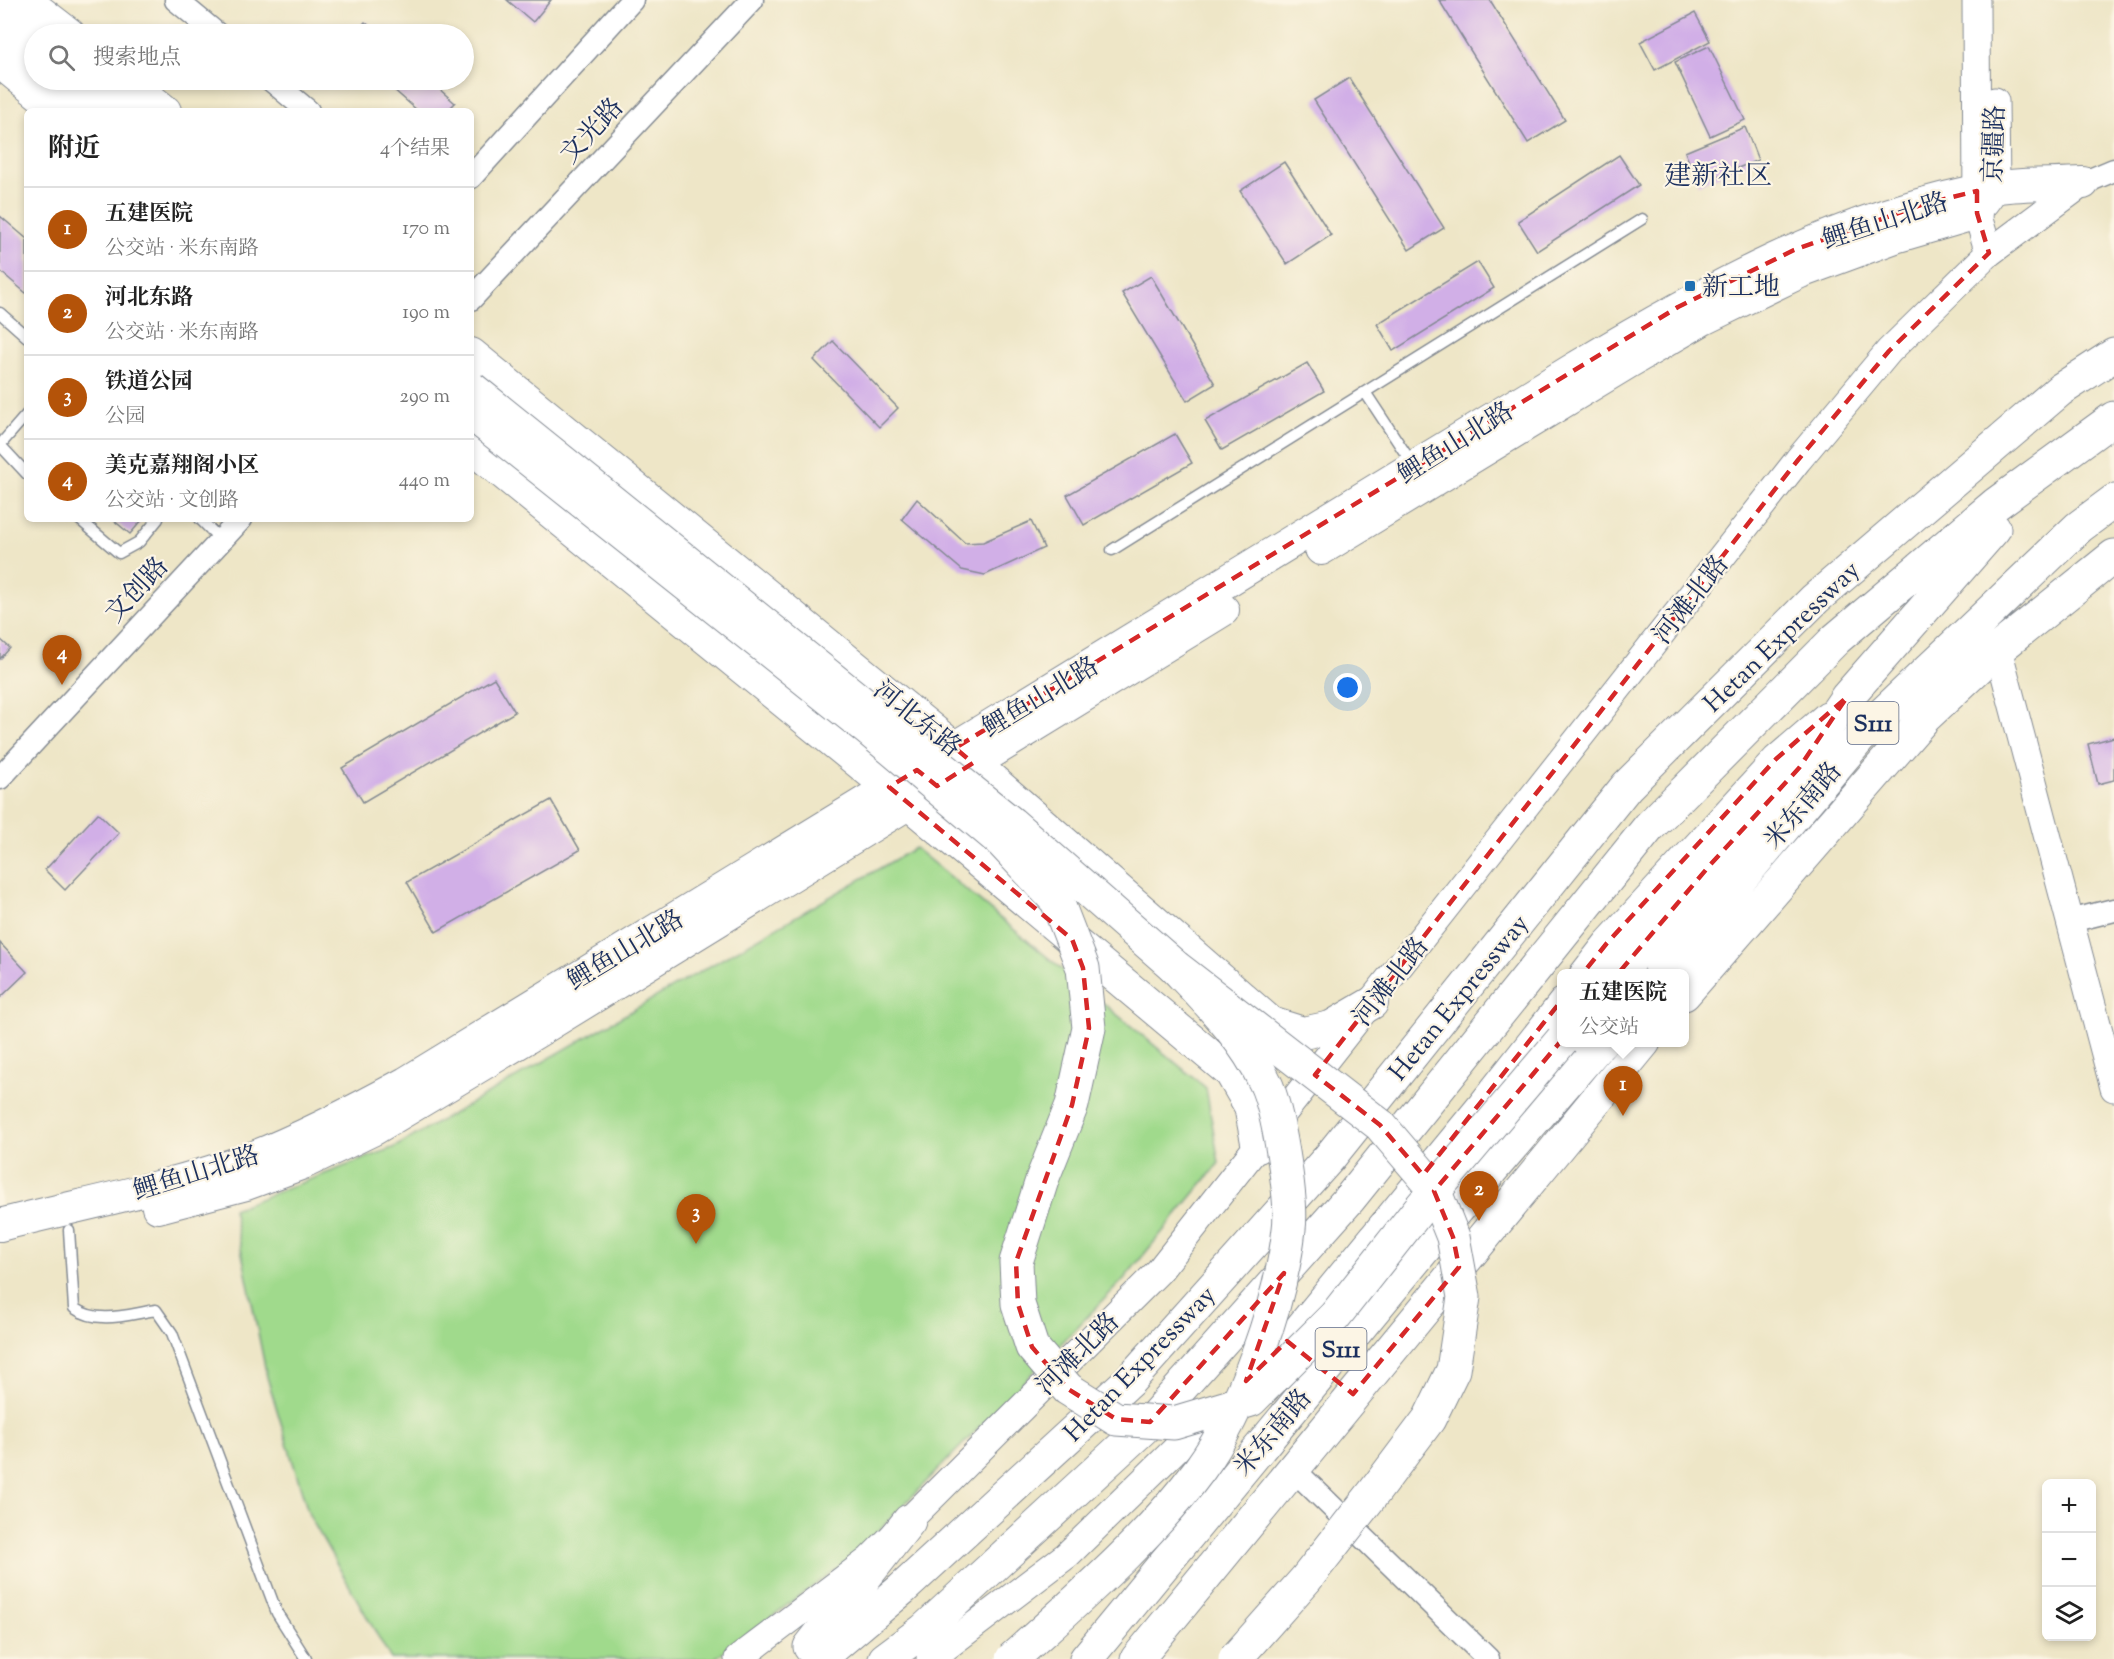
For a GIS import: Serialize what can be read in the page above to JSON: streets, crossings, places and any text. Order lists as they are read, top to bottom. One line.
{"streets":{"main road":["鲤鱼山北路","Hetan Expressway","河北东路","S111","米东南路"],"street":["文光路","京疆路","文创路","河滩北路"]},"crossings":[["京疆路","鲤鱼山北路"],["鲤鱼山北路","河滩北路"],["鲤鱼山北路","河北东路"],["河滩北路","河北东路"]],"districts":["建新社区"],"places":{"transit":["新工地"]},"page":{"search":"搜索地点","heading":["附近","4个结果"],"list":[{"mark":"1","name":"五建医院","note":"公交站 · 米东南路","value":"170 m"},{"mark":"2","name":"河北东路","note":"公交站 · 米东南路","value":"190 m"},{"mark":"3","name":"铁道公园","note":"公园","value":"290 m"},{"mark":"4","name":"美克嘉翔阁小区","note":"公交站 · 文创路","value":"440 m"}],"pins":["4","1","2","3"],"popup":["五建医院","公交站"],"map_buttons":["+","−"]}}
